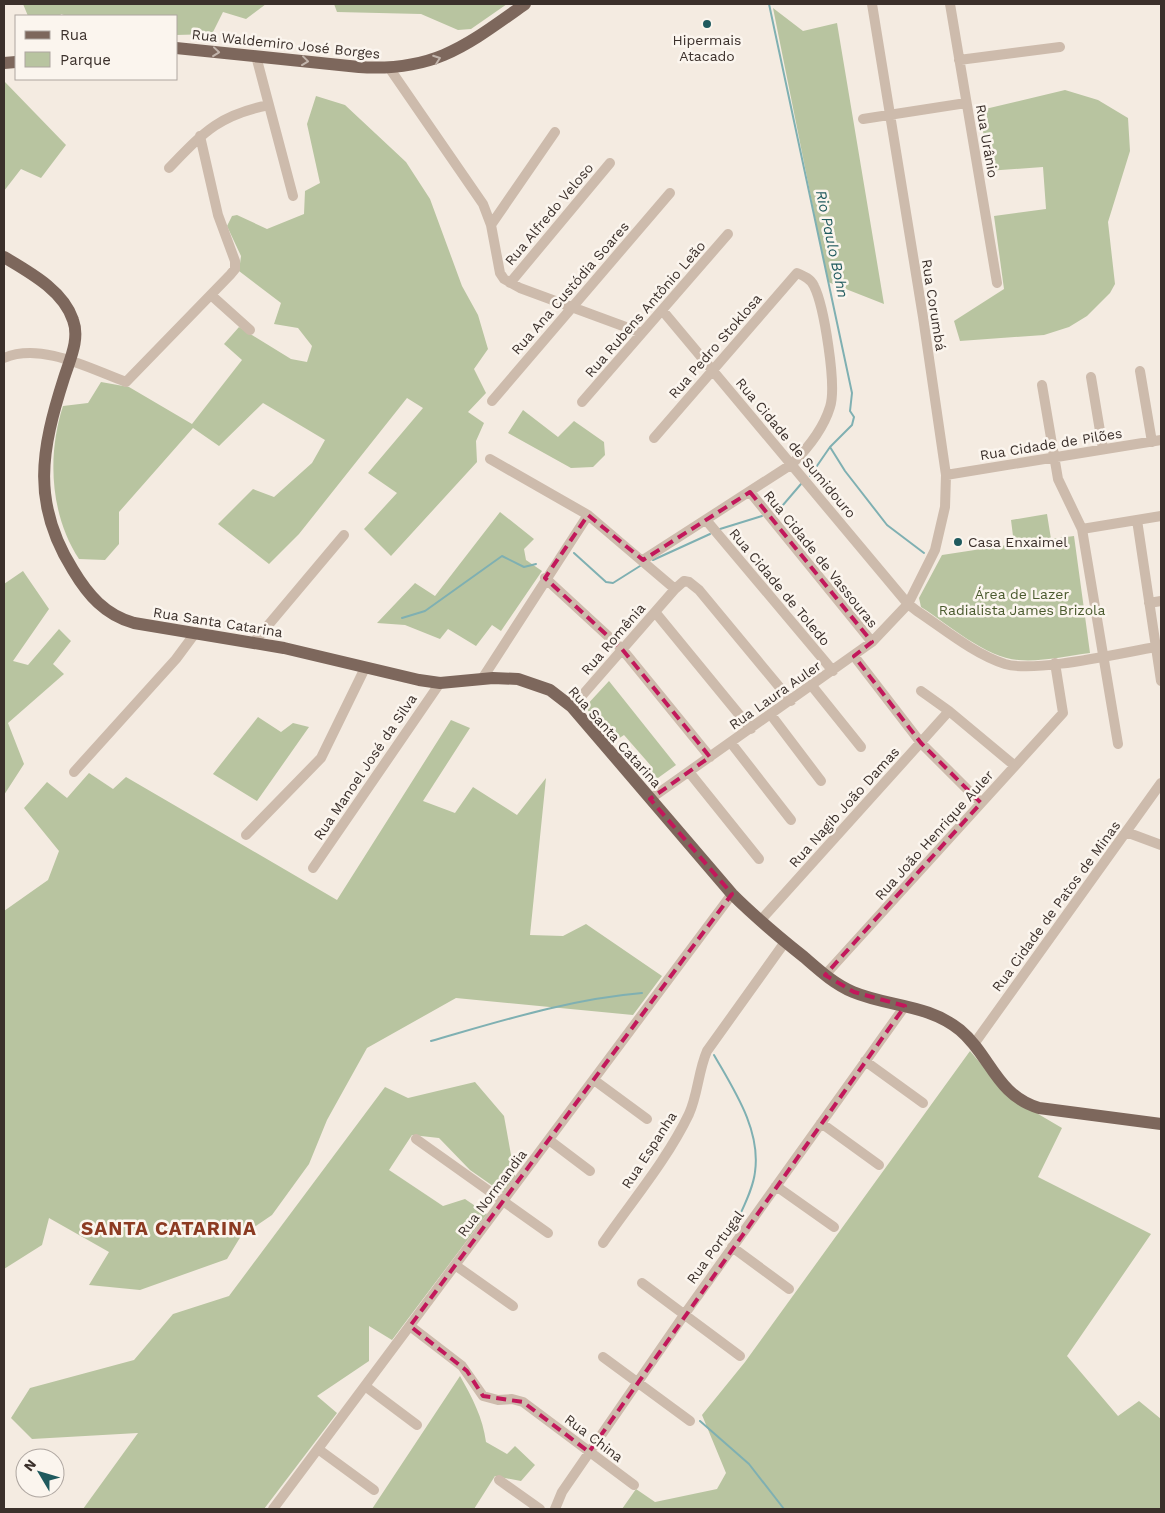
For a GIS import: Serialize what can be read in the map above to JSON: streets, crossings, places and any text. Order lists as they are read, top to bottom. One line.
{"streets":{"main road":["Rua Waldemiro José Borges","Rua Santa Catarina"],"street":["Rua Urânio","Rua Alfredo Veloso","Rua Ana Custódia Soares","Rua Corumbá","Rua Rubens Antônio Leão","Rua Pedro Stoklosa","Rua Cidade de Pilões","Rua Cidade de Sumidouro","Rua Cidade de Vassouras","Rua Cidade de Toledo","Rua Romênia","Rua Laura Auler","Rua Manoel José da Silva","Rua Nagib João Damas","Rua João Henrique Auler","Rua Cidade de Patos de Minas","Rua Espanha","Rua Normandia","Rua Portugal","Rua China"]},"crossings":[["Rua Corumbá","Rua Cidade de Pilões"],["Rua Corumbá","Rua Cidade de Sumidouro"],["Rua Corumbá","Rua Laura Auler"],["Rua Rubens Antônio Leão","Rua Cidade de Sumidouro"],["Rua Pedro Stoklosa","Rua Cidade de Sumidouro"],["Rua Cidade de Sumidouro","Rua Laura Auler"],["Rua Cidade de Sumidouro","Rua João Henrique Auler"],["Rua Cidade de Vassouras","Rua Laura Auler"],["Rua Cidade de Toledo","Rua Laura Auler"],["Rua Santa Catarina","Rua Romênia"],["Rua Santa Catarina","Rua Laura Auler"],["Rua Santa Catarina","Rua Manoel José da Silva"],["Rua Santa Catarina","Rua Nagib João Damas"],["Rua Santa Catarina","Rua João Henrique Auler"],["Rua Santa Catarina","Rua Cidade de Patos de Minas"],["Rua Santa Catarina","Rua Espanha"],["Rua Santa Catarina","Rua Normandia"],["Rua Santa Catarina","Rua Portugal"],["Rua Normandia","Rua China"],["Rua Portugal","Rua China"]],"one_way":["Rua Waldemiro José Borges"],"districts":["SANTA CATARINA"],"water":["Rio Paulo Bohn"],"parks":["Área de Lazer Radialista James Brizola"],"places":["Hipermais Atacado","Casa Enxaimel"],"legend":["Rua","Parque"],"north":"top left"}
